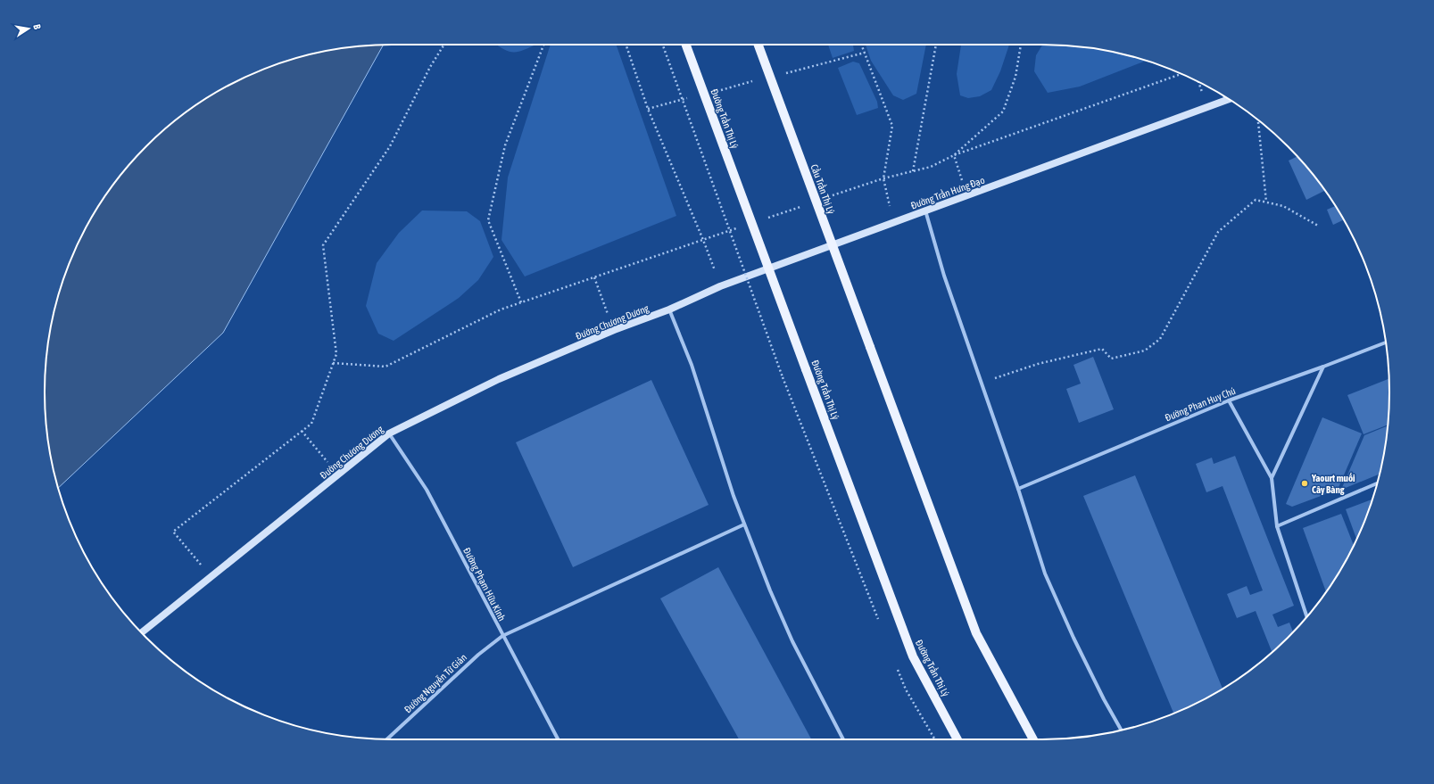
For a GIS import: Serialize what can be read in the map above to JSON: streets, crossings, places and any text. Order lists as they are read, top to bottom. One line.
{"streets":{"main road":["Đường Trần Thị Lý","Cầu Trần Thị Lý","Đường Trần Hưng Đạo","Đường Chương Dương"],"street":["Đường Phan Huy Chú","Đường Phạm Hữu Kính","Đường Nguyễn Tử Giản"]},"crossings":[["Đường Trần Hưng Đạo","Đường Chương Dương"],["Đường Chương Dương","Đường Phạm Hữu Kính"],["Đường Phạm Hữu Kính","Đường Nguyễn Tử Giản"]],"places":["Yaourt muối Cây Bàng"],"north":"right"}
